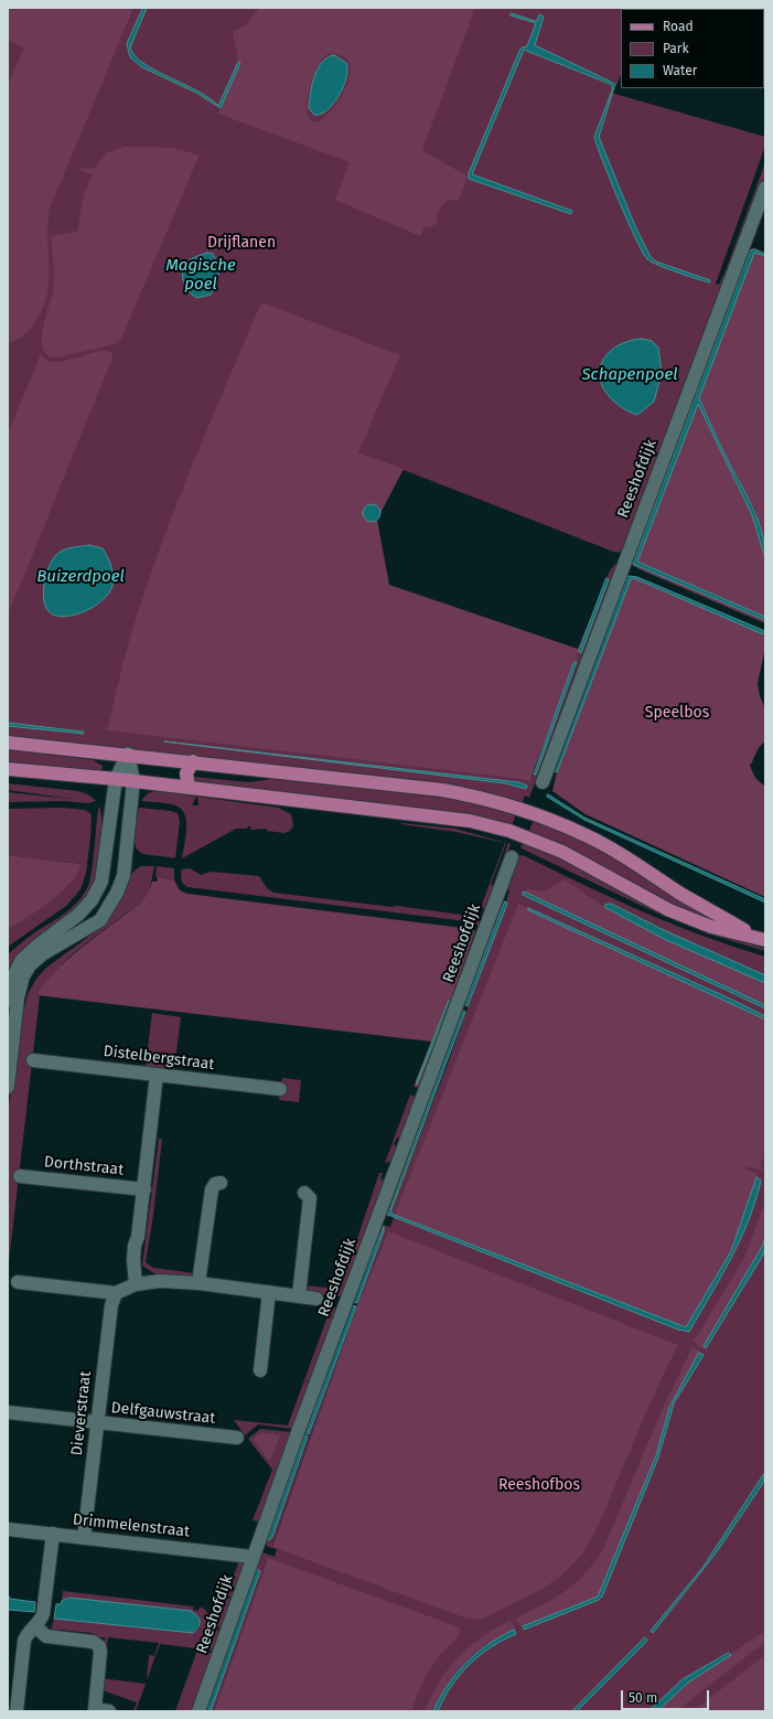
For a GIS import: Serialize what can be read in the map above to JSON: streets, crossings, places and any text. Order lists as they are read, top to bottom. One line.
{"streets":{"street":["Reeshofdijk","Distelbergstraat","Dorthstraat","Dieverstraat","Delfgauwstraat","Drimmelenstraat"]},"crossings":[["Reeshofdijk","Drimmelenstraat"],["Distelbergstraat","Dorthstraat"],["Dieverstraat","Delfgauwstraat"],["Dieverstraat","Drimmelenstraat"]],"water":["Magische poel","Schapenpoel","Buizerdpoel"],"parks":["Drijflanen","Speelbos","Reeshofbos"],"legend":["Road","Park","Water"],"scale_bar":"50 m"}
